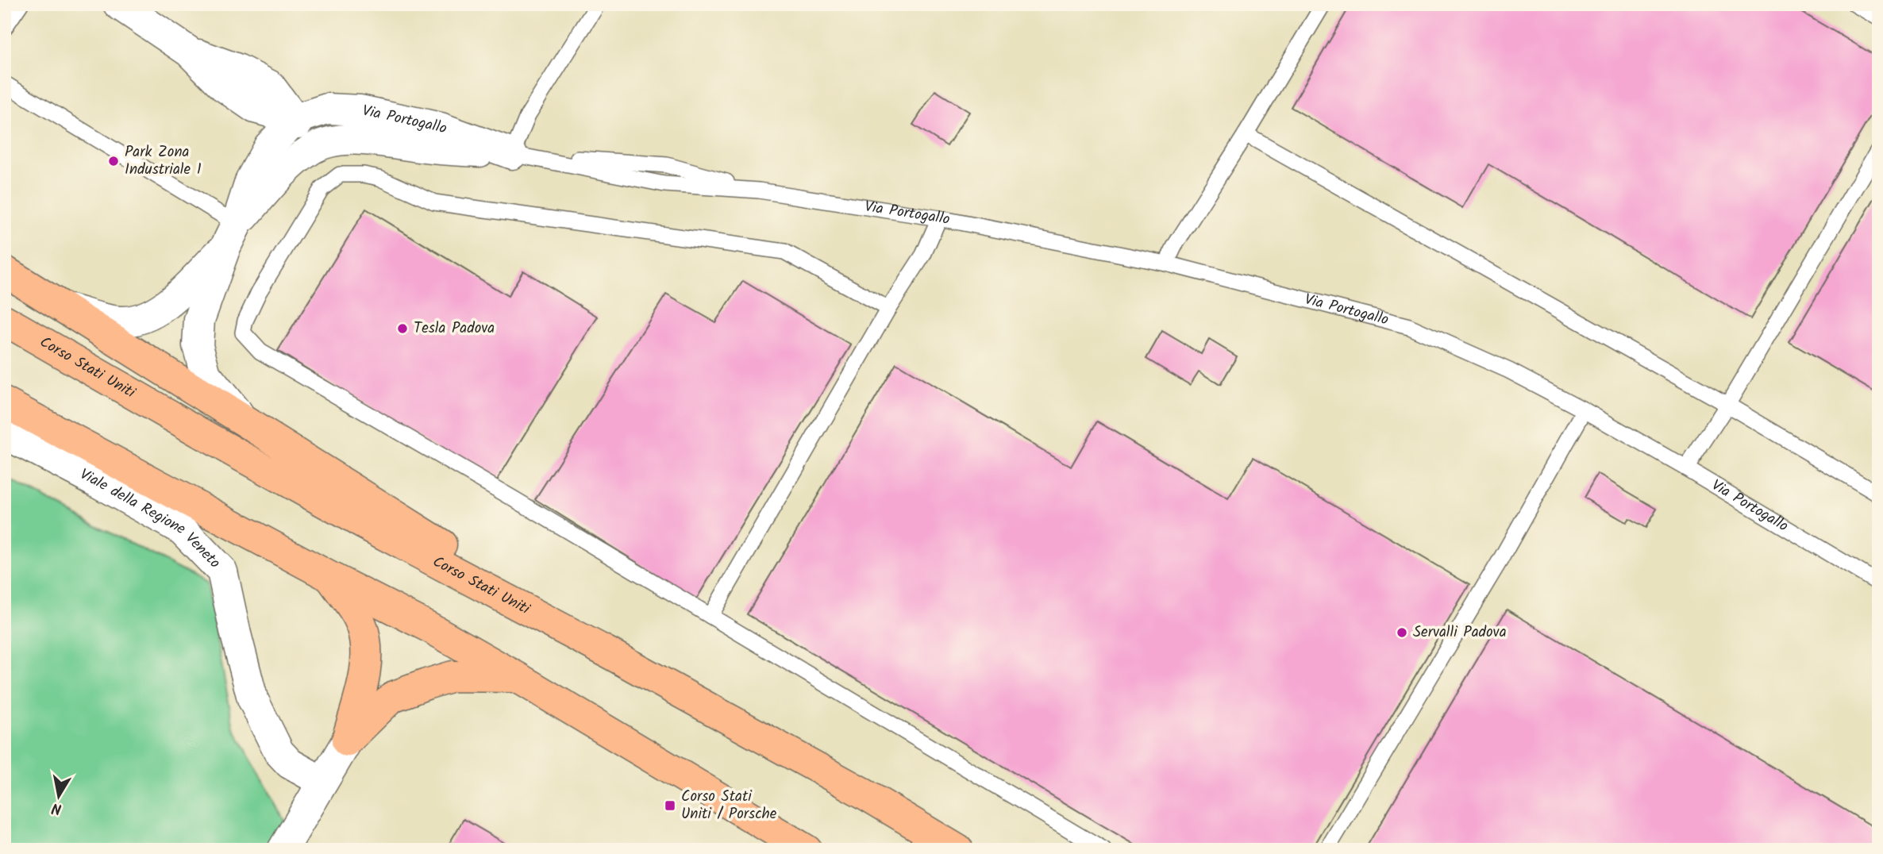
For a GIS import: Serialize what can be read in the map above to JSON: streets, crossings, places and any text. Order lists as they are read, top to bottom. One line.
{"streets":{"main road":["Corso Stati Uniti"],"street":["Via Portogallo","Viale della Regione Veneto"]},"places":{"other":["Park Zona Industriale 1","Tesla Padova","Servalli Padova"],"transit":["Corso Stati Uniti / Porsche"]},"north":"bottom"}
